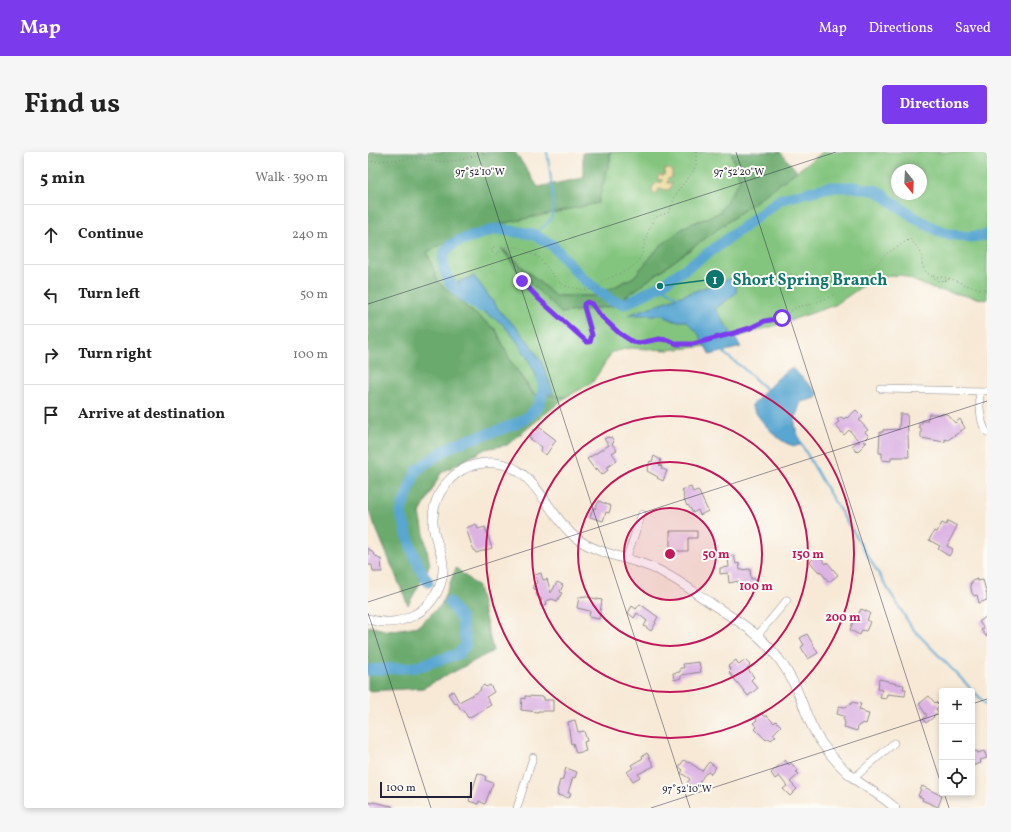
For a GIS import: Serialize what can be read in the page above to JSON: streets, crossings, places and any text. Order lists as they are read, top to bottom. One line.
{"places":["Short Spring Branch"],"scale_bar":"100 m","north":"bottom","page":{"header":"Map","nav":["Map","Directions","Saved"],"title":"Find us","buttons":"Directions","heading":["5 min","Walk · 390 m"],"list":[["Continue","240 m"],["Turn left","50 m"],["Turn right","100 m"],"Arrive at destination"],"map_buttons":["+","−"],"scale":"100 m"},"coordinates":["97°52'10\"W","97°52'20\"W"],"rings":["50 m","150 m","100 m","200 m"]}
